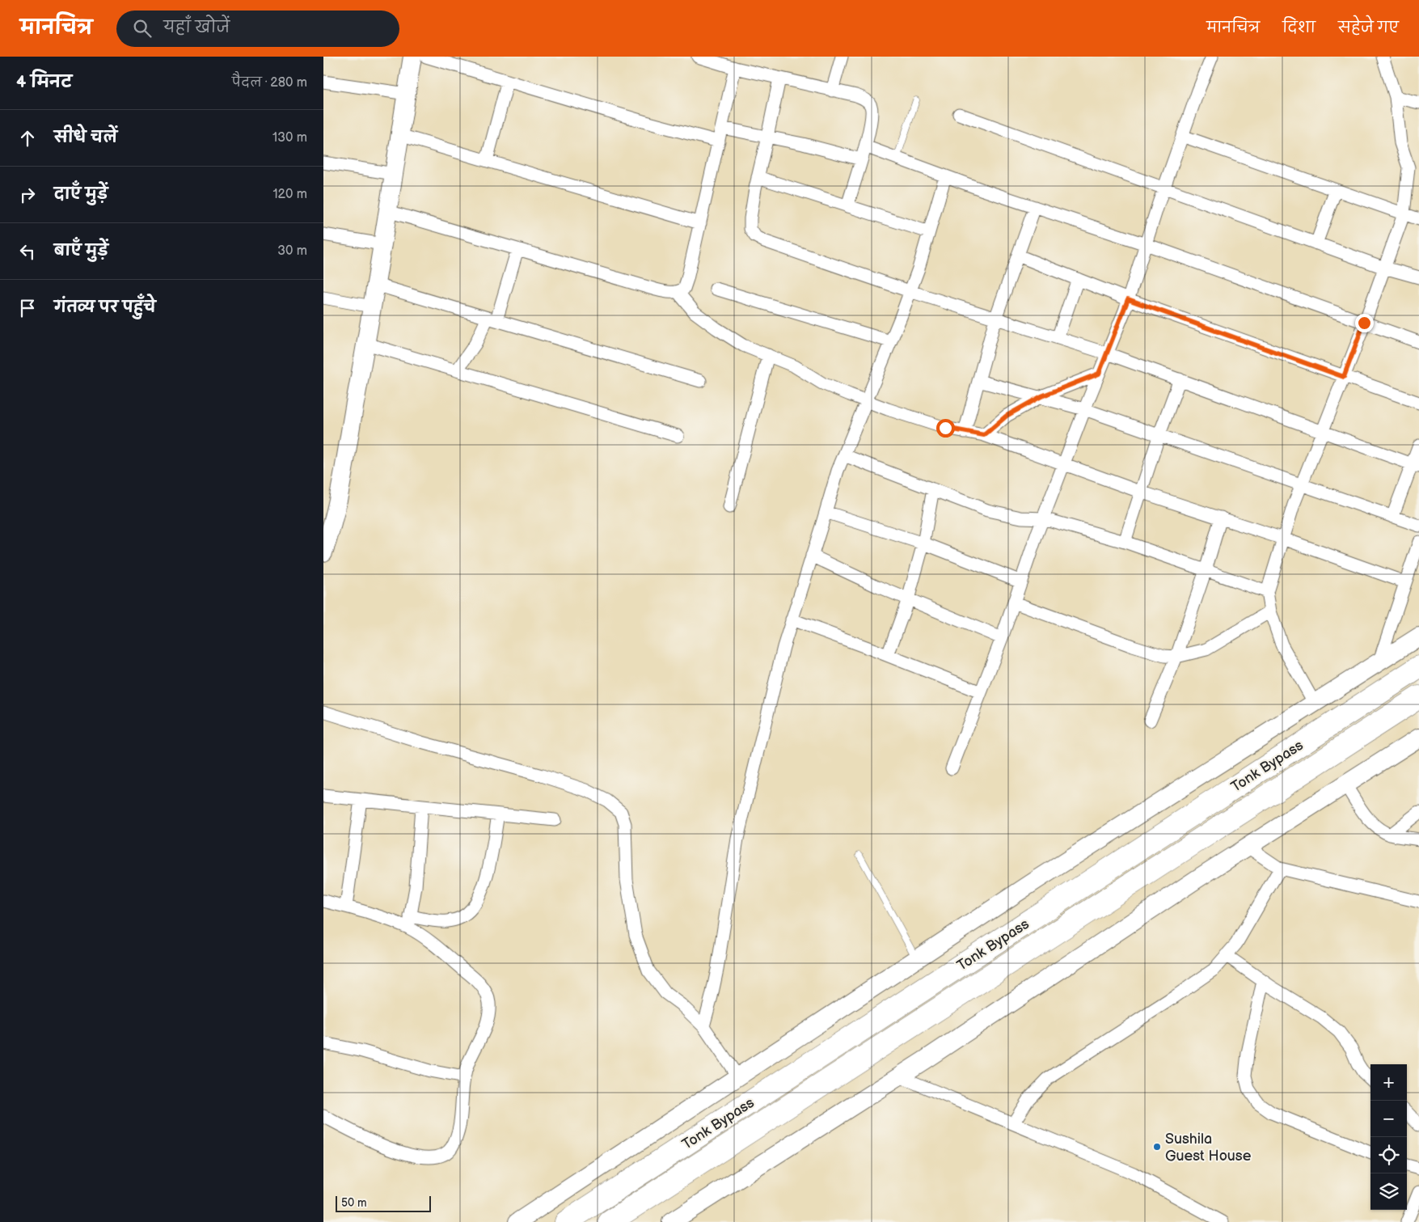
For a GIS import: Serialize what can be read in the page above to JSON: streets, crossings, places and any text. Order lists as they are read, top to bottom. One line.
{"streets":{"highway":["Tonk Bypass"]},"places":["Sushila Guest House"],"scale_bar":"50 m","page":{"header":"मानचित्र","search":"यहाँ खोजें","nav":["मानचित्र","दिशा","सहेजे गए"],"heading":["4 मिनट","पैदल · 280 m"],"list":[["सीधे चलें","130 m"],["दाएँ मुड़ें","120 m"],["बाएँ मुड़ें","30 m"],"गंतव्य पर पहुँचे"],"map_buttons":["+","−"],"scale":"50 m"}}
